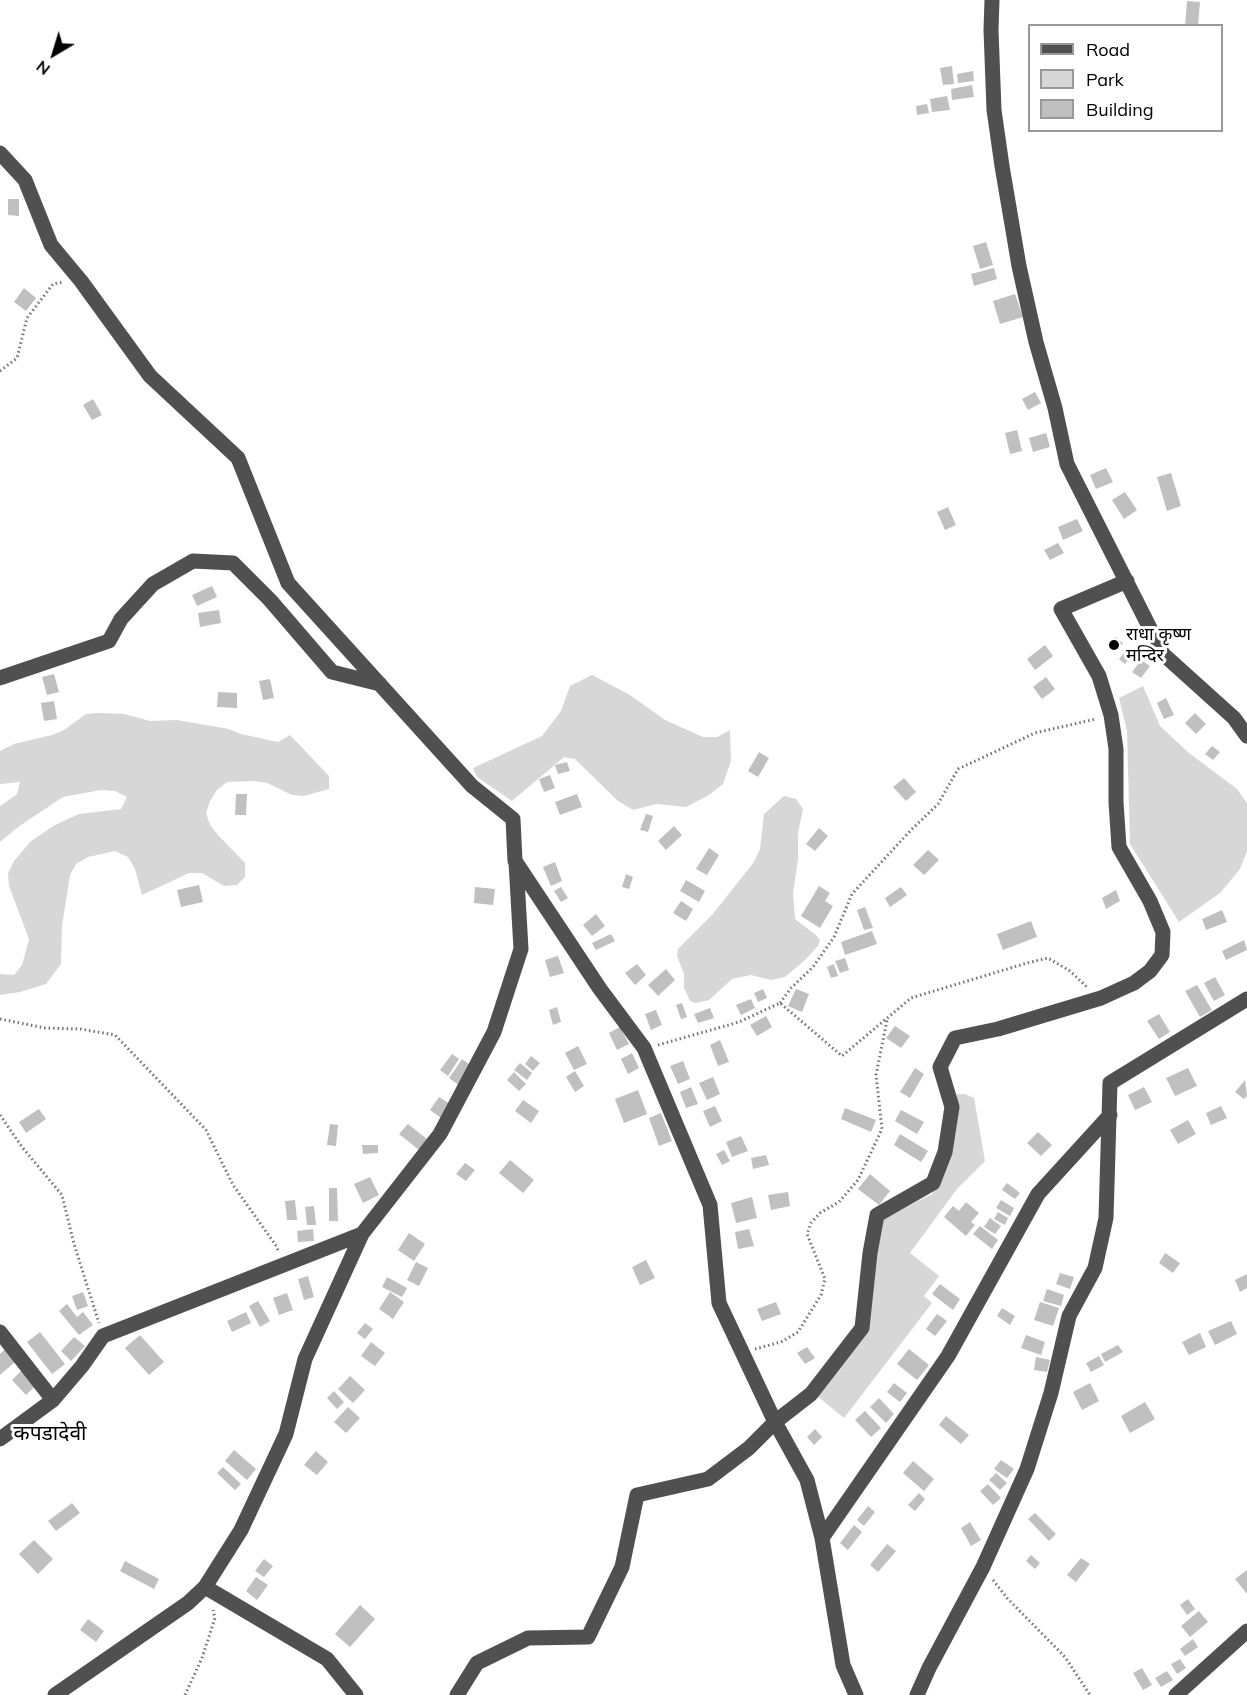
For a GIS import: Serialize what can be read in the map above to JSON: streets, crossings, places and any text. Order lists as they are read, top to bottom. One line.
{"districts":["कपडादेवी"],"places":["राधा कृष्ण मन्दिर"],"legend":["Road","Park","Building"],"north":"bottom left"}
